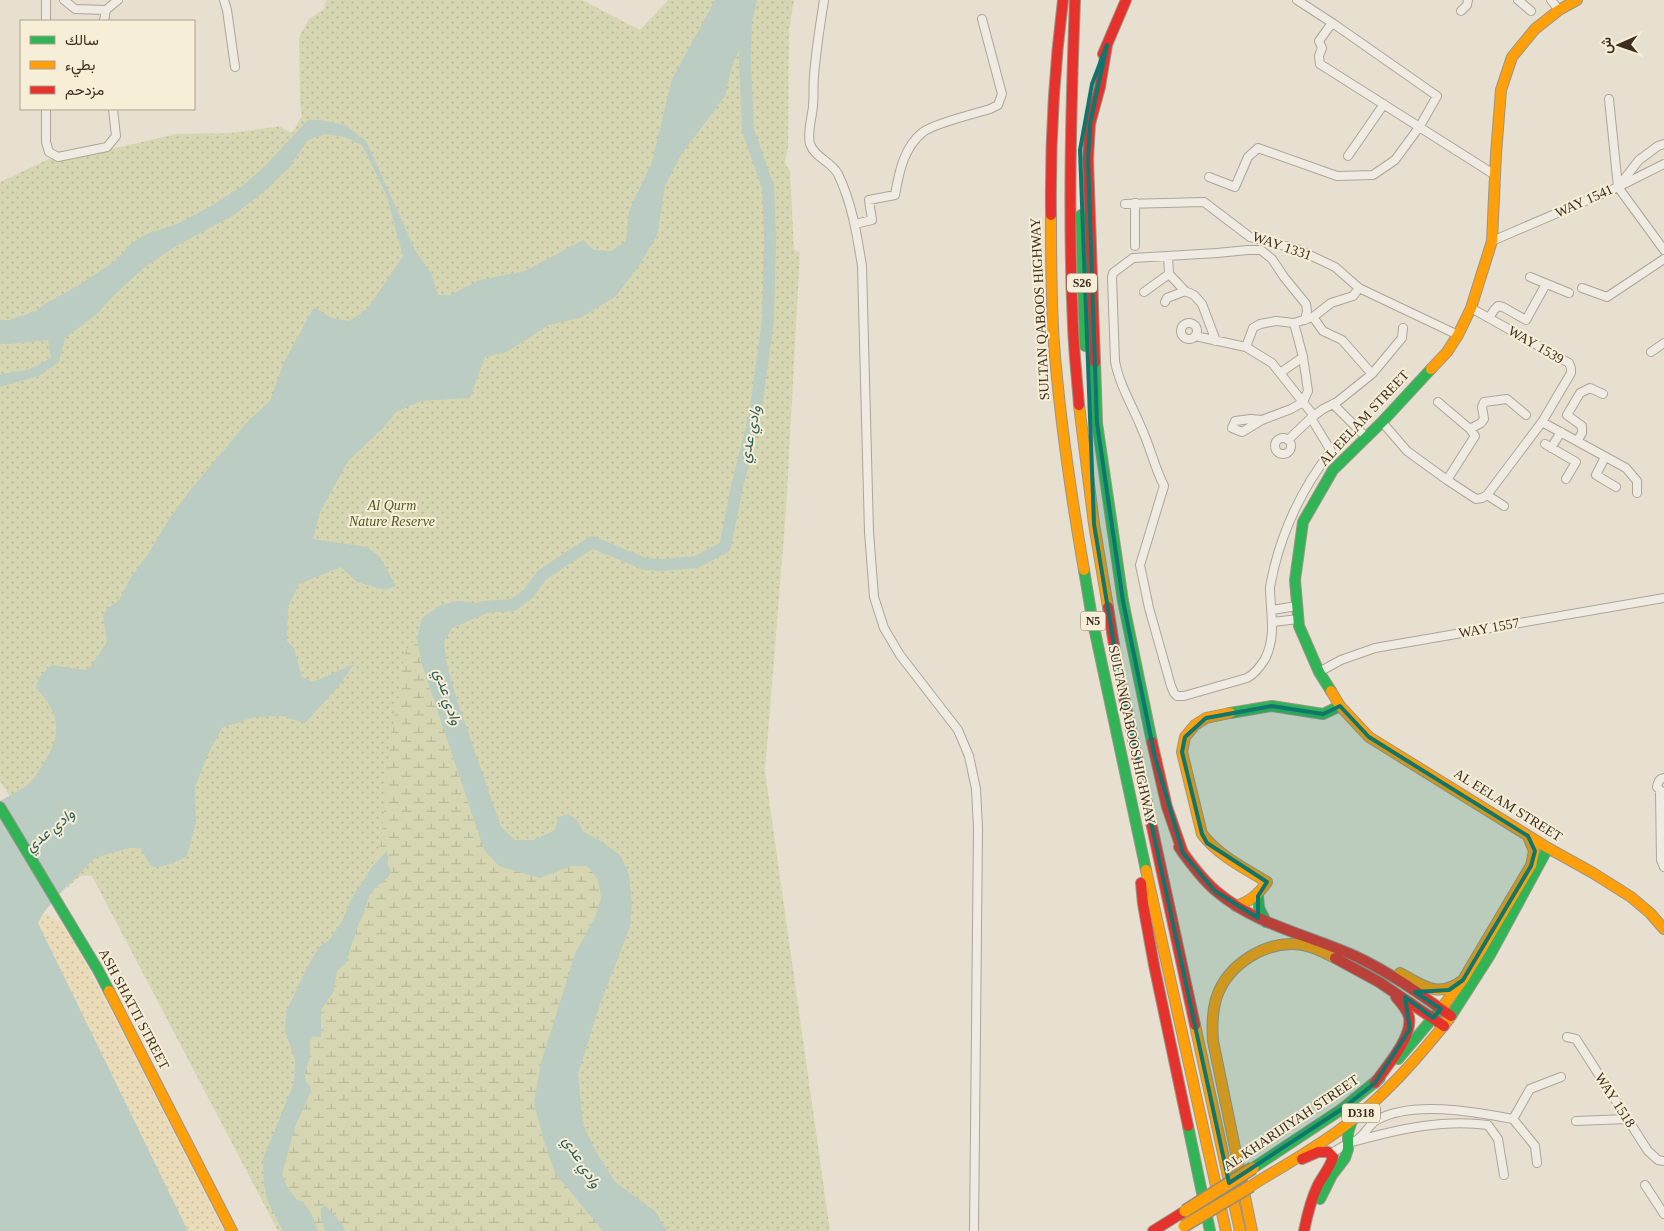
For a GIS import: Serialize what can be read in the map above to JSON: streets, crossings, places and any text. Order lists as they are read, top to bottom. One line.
{"streets":{"main road":["S26","SULTAN QABOOS HIGHWAY","AL EELAM STREET","N5","ASH SHATTI STREET","D318","AL KHARIJIYAH STREET"],"street":["WAY 1541","WAY 1331","WAY 1539","WAY 1557","WAY 1518"]},"crossings":[["WAY 1541","AL EELAM STREET"],["WAY 1331","AL EELAM STREET"],["S26","SULTAN QABOOS HIGHWAY"],["WAY 1539","AL EELAM STREET"],["AL EELAM STREET","WAY 1557"],["AL EELAM STREET","AL KHARIJIYAH STREET"]],"water":["وادي عدي"],"parks":["Al Qurm Nature Reserve"],"legend":["سالك","بطيء","مزدحم"],"north":"left"}
